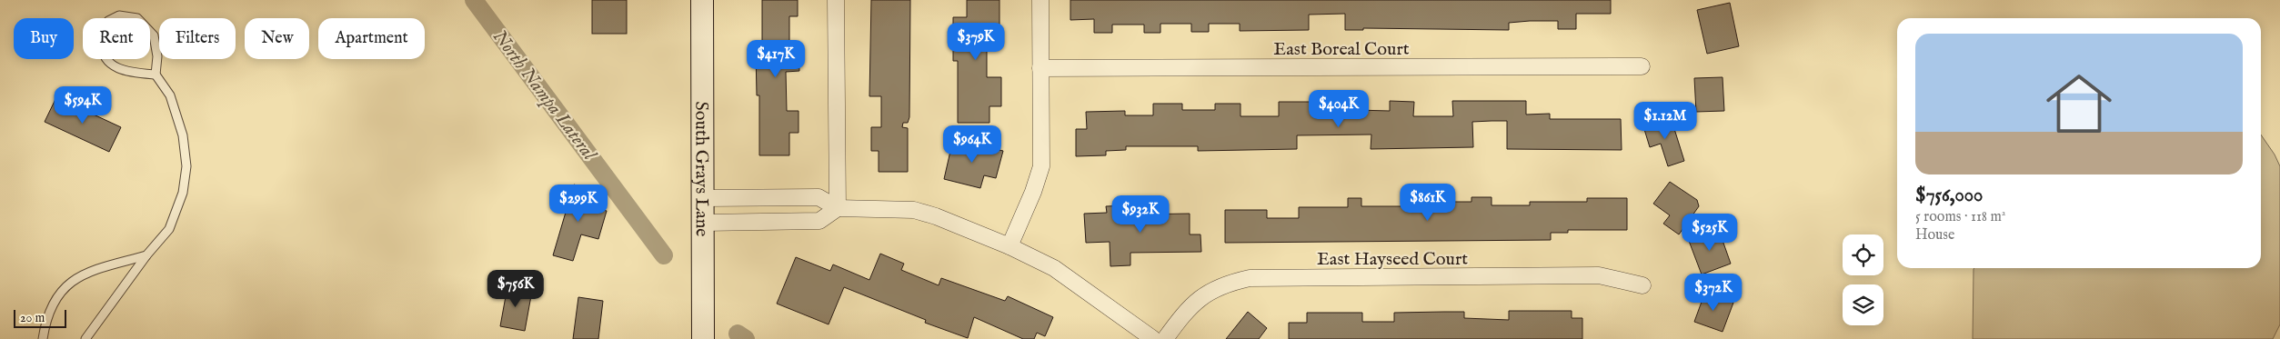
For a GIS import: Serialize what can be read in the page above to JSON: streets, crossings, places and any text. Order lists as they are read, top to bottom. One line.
{"streets":{"street":["East Boreal Court","South Grays Lane","East Hayseed Court"]},"water":["North Nampa Lateral"],"scale_bar":"20 m","page":{"chip":["Buy","Rent","Filters","New","Apartment"],"list":[{"name":"$756,000","note":"5 rooms · 118 m² · House"}],"price":["$379K","$417K","$594K","$404K","$1.12M","$964K","$861K","$299K","$932K","$525K","$756K","$372K"],"scale":"20 m"}}
